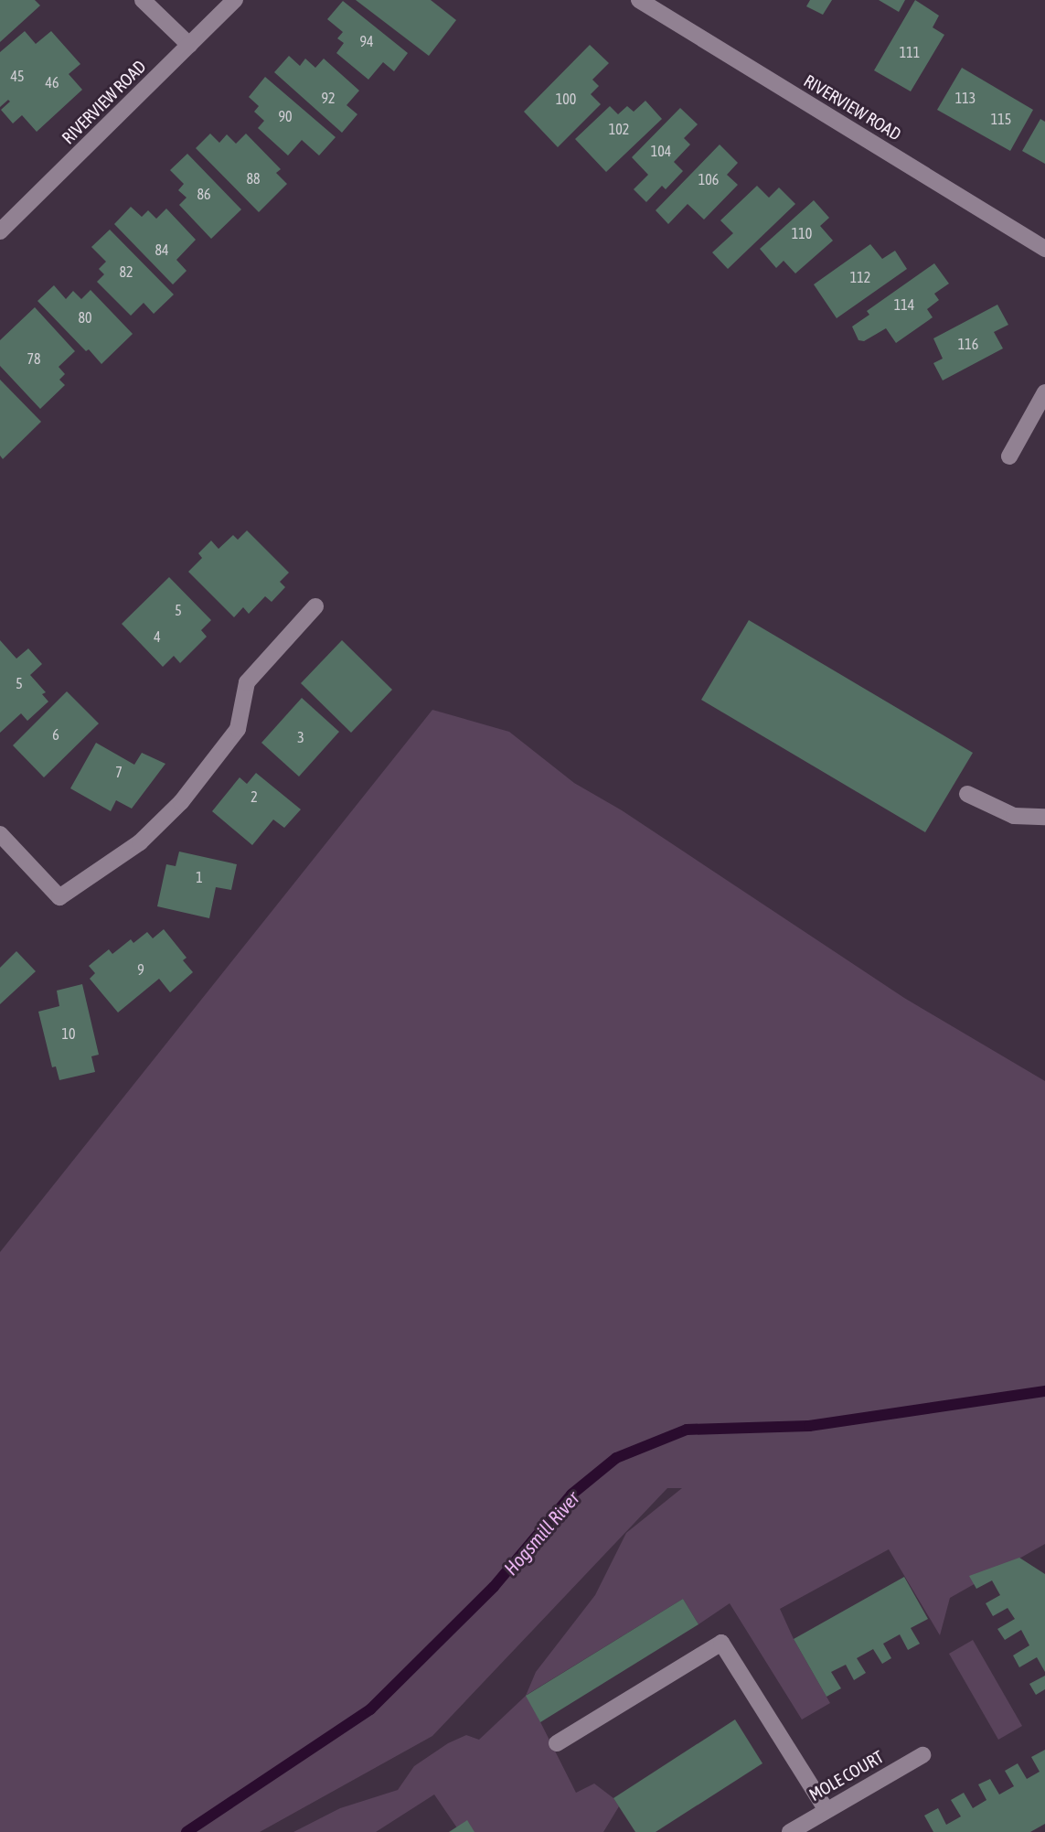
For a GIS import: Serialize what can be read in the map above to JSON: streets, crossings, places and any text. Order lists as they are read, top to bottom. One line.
{"streets":{"street":["RIVERVIEW ROAD","MOLE COURT"]},"water":["Hogsmill River"],"house_numbers":["94","111","45","46","92","113","100","90","115","102","104","88","106","86","110","84","82","112","114","80","116","78","5","4","5","6","3","7","2","1","9","10"]}
